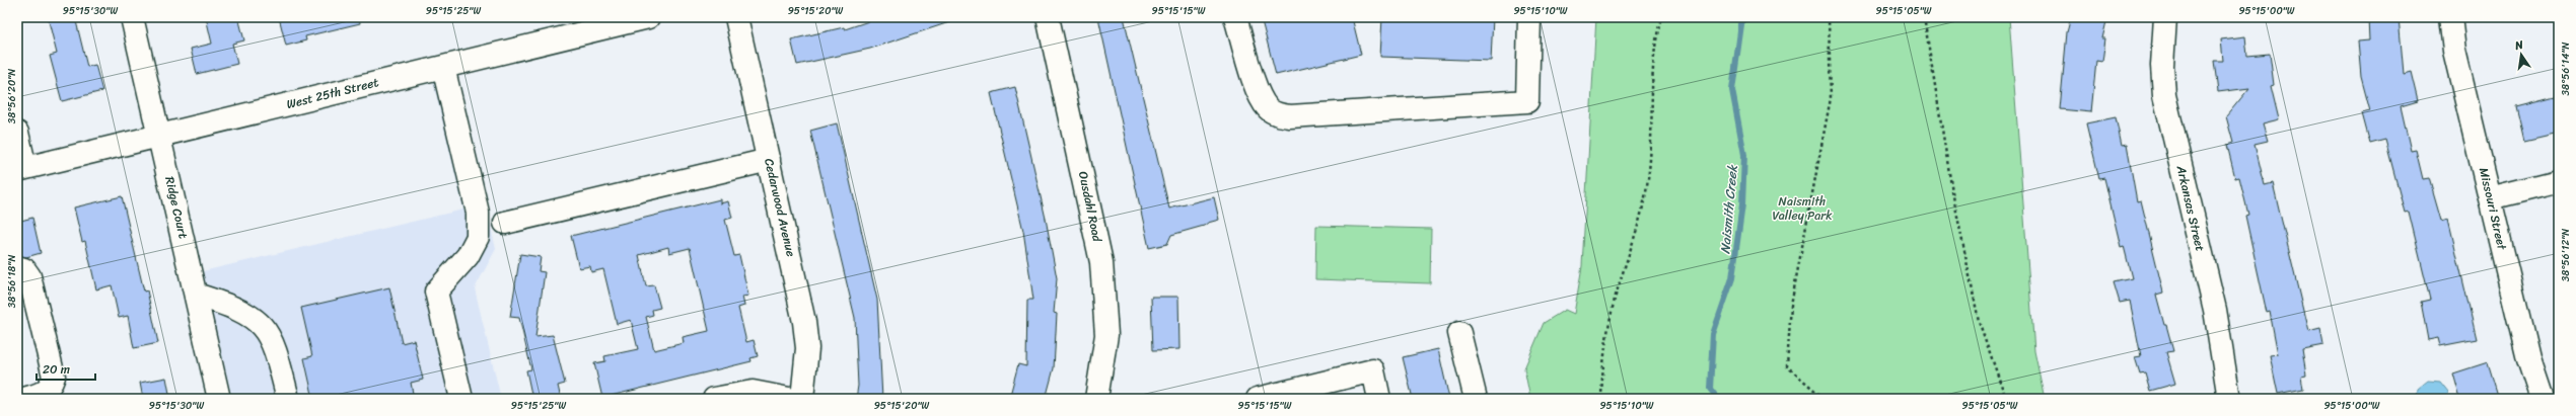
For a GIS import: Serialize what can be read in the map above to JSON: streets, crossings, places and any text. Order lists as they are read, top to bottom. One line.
{"streets":{"street":["West 25th Street","Ousdahl Road","Ridge Court","Cedarwood Avenue","Arkansas Street","Missouri Street"]},"crossings":[["West 25th Street","Ridge Court"]],"water":["Naismith Creek"],"parks":["Naismith Valley Park"],"scale_bar":"20 m","north":"top","coordinates":["95°15'30\"W","95°15'25\"W","95°15'20\"W","95°15'15\"W","95°15'10\"W","95°15'05\"W","95°15'00\"W","38°56'14\"N","38°56'20\"N","38°56'12\"N","38°56'18\"N"]}
